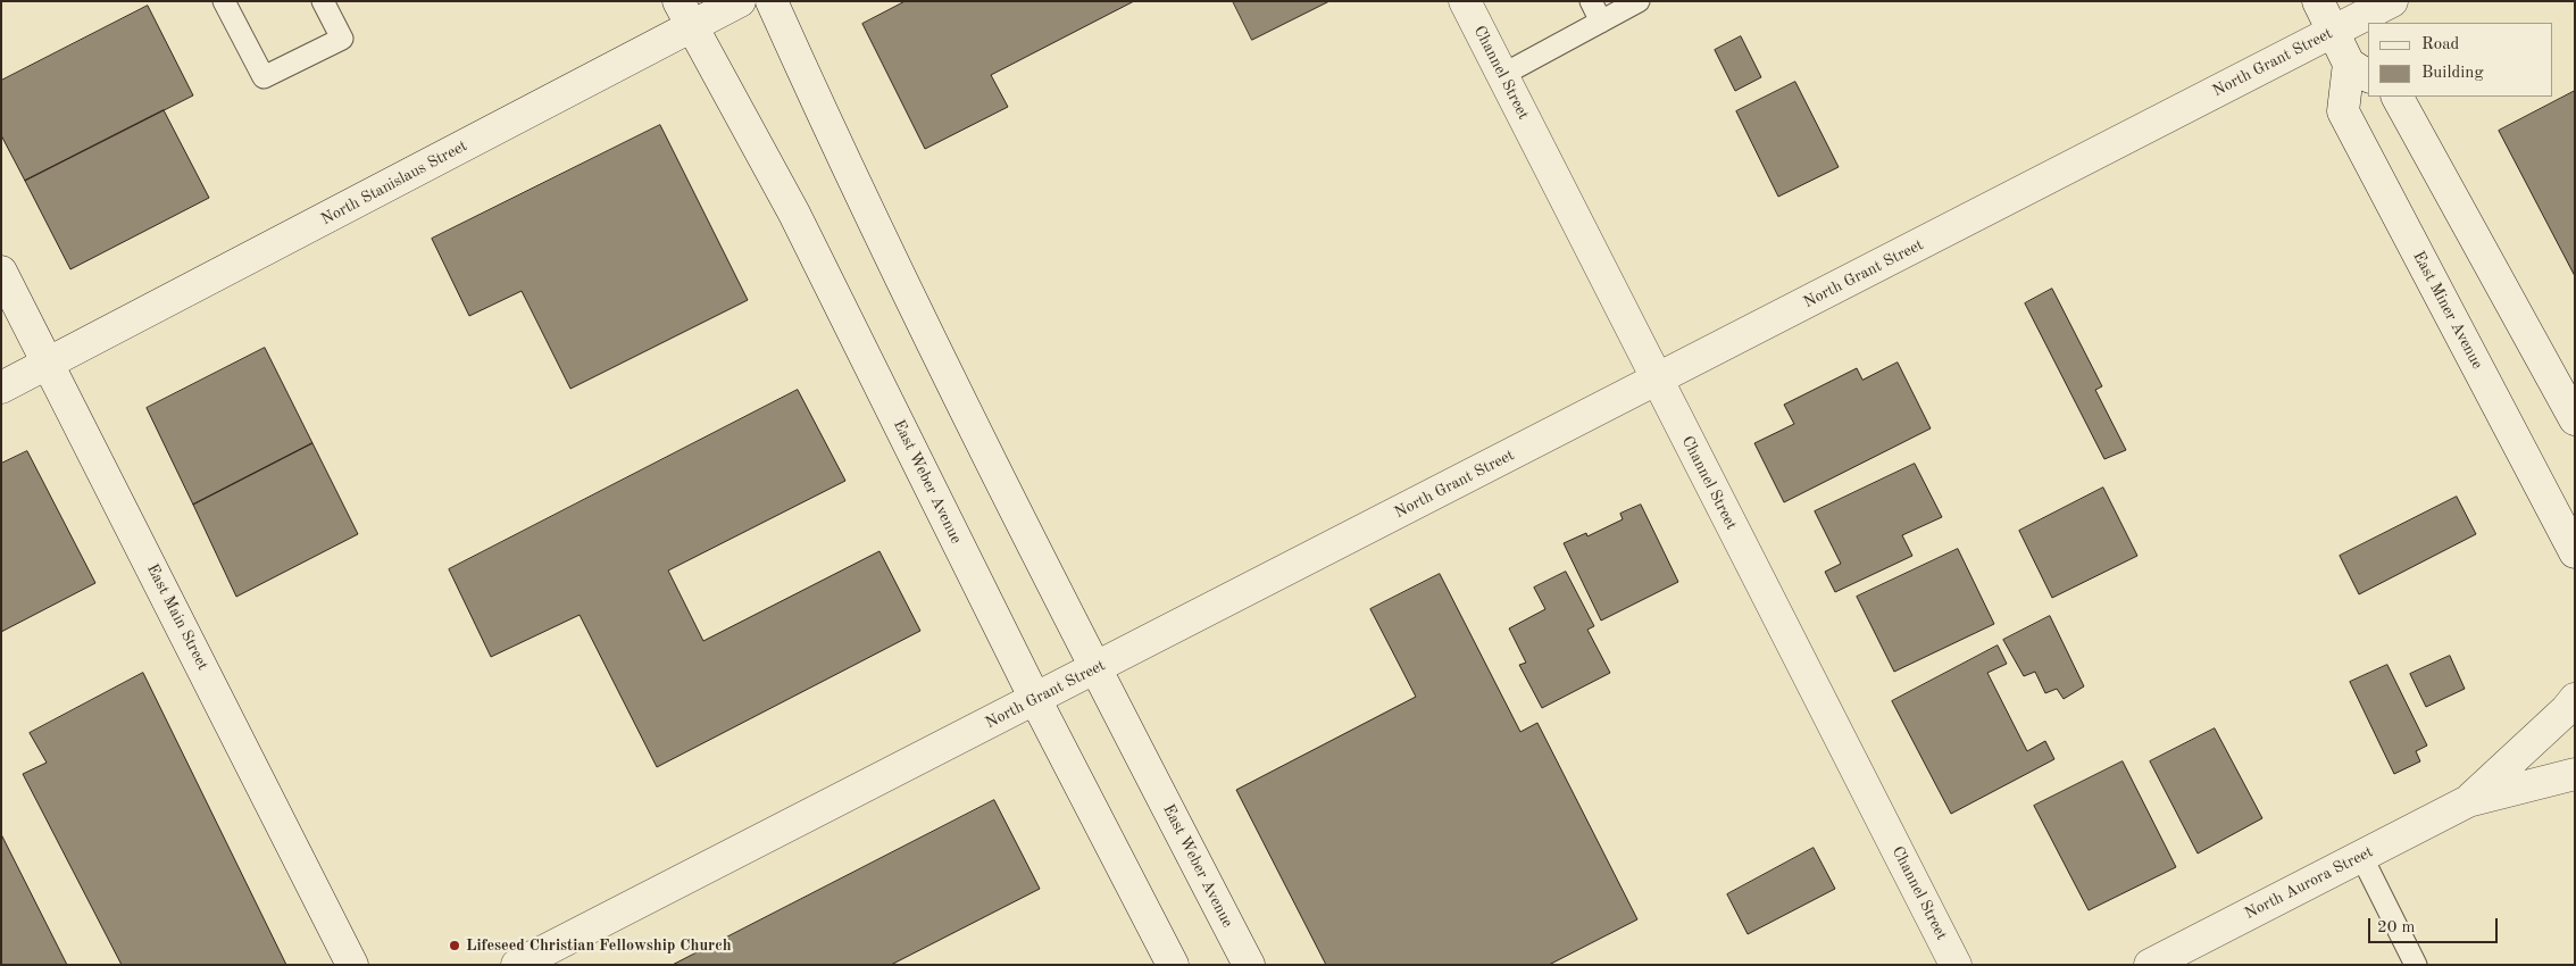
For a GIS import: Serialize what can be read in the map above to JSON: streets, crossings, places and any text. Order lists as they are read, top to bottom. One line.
{"streets":{"street":["North Grant Street","Channel Street","North Stanislaus Street","East Miner Avenue","East Weber Avenue","East Main Street","North Aurora Street"]},"crossings":[["North Grant Street","Channel Street"],["North Grant Street","East Miner Avenue"],["North Grant Street","East Weber Avenue"],["North Stanislaus Street","East Weber Avenue"],["North Stanislaus Street","East Main Street"]],"places":["Lifeseed Christian Fellowship Church"],"legend":["Road","Building"],"scale_bar":"20 m"}
